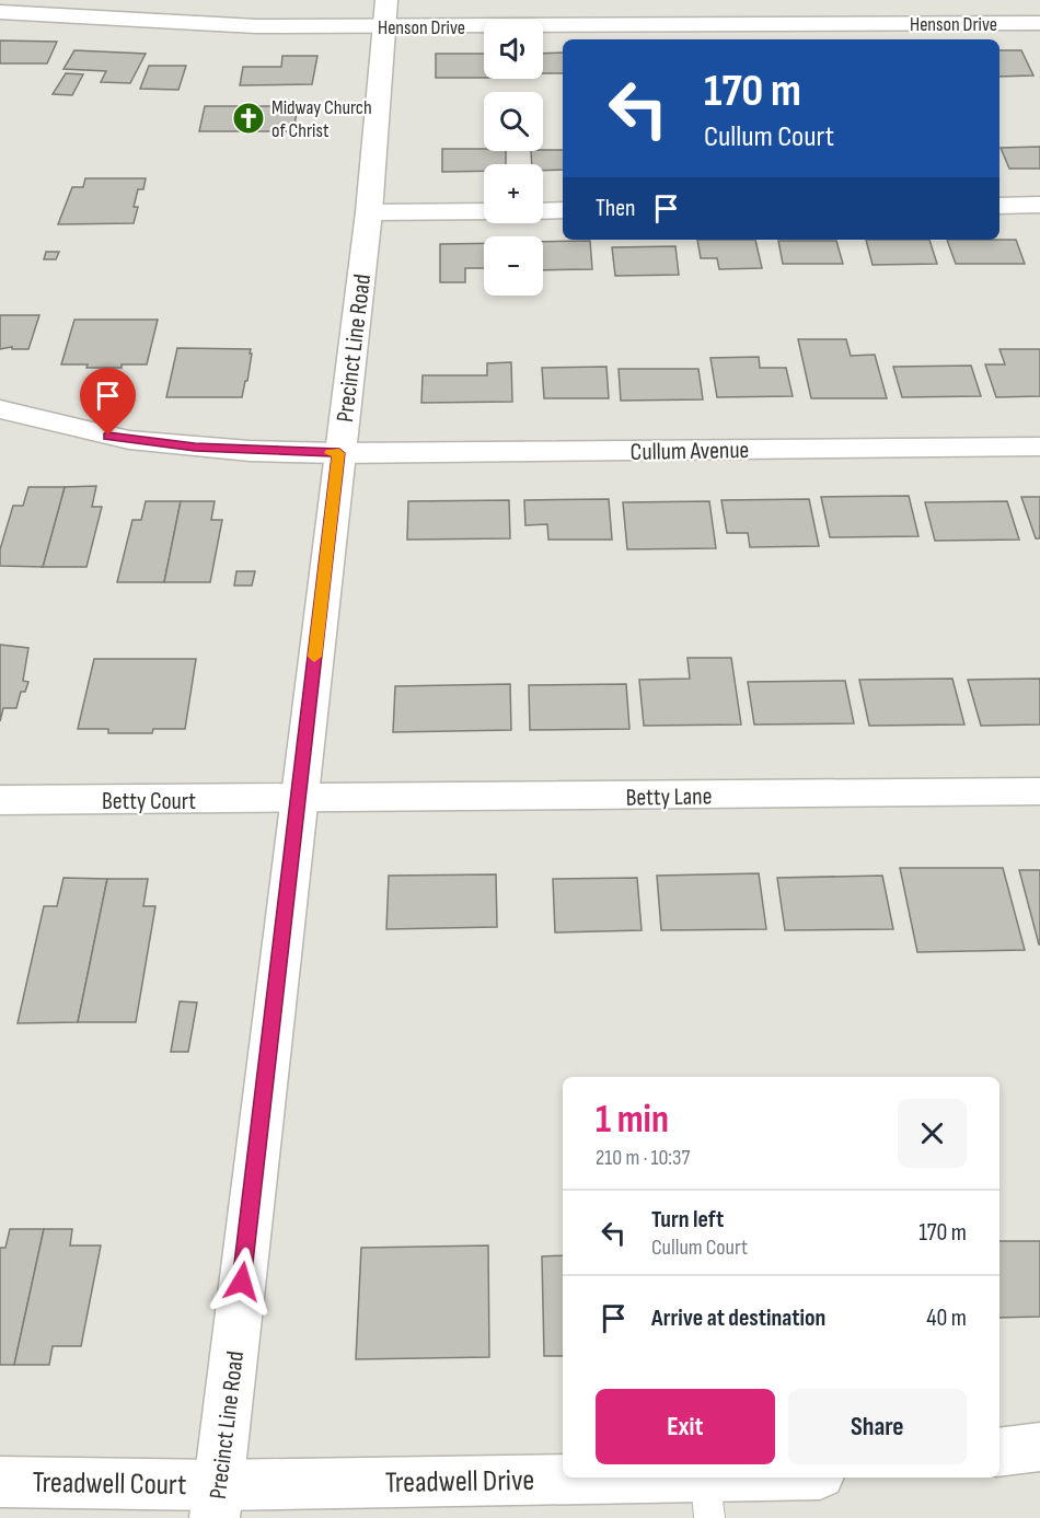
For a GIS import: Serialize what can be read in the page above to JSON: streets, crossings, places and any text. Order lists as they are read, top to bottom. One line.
{"streets":{"street":["Henson Drive","Precinct Line Road","Cullum Avenue","Betty Lane","Betty Court","Treadwell Drive","Treadwell Court"]},"crossings":[["Henson Drive","Precinct Line Road"],["Precinct Line Road","Cullum Avenue"],["Precinct Line Road","Betty Lane"],["Precinct Line Road","Betty Court"],["Precinct Line Road","Treadwell Drive"],["Precinct Line Road","Treadwell Court"],["Betty Lane","Betty Court"],["Treadwell Drive","Treadwell Court"]],"places":{"church":["Midway Church of Christ"]},"page":{"map_buttons":["+","−"],"turn":["170 m","Cullum Court"],"then":"Then","heading":["1 min","210 m · 10:37"],"list":[{"name":"Turn left","note":"Cullum Court","value":"170 m"},{"name":"Arrive at destination","value":"40 m"}],"buttons":["Exit","Share"]}}
